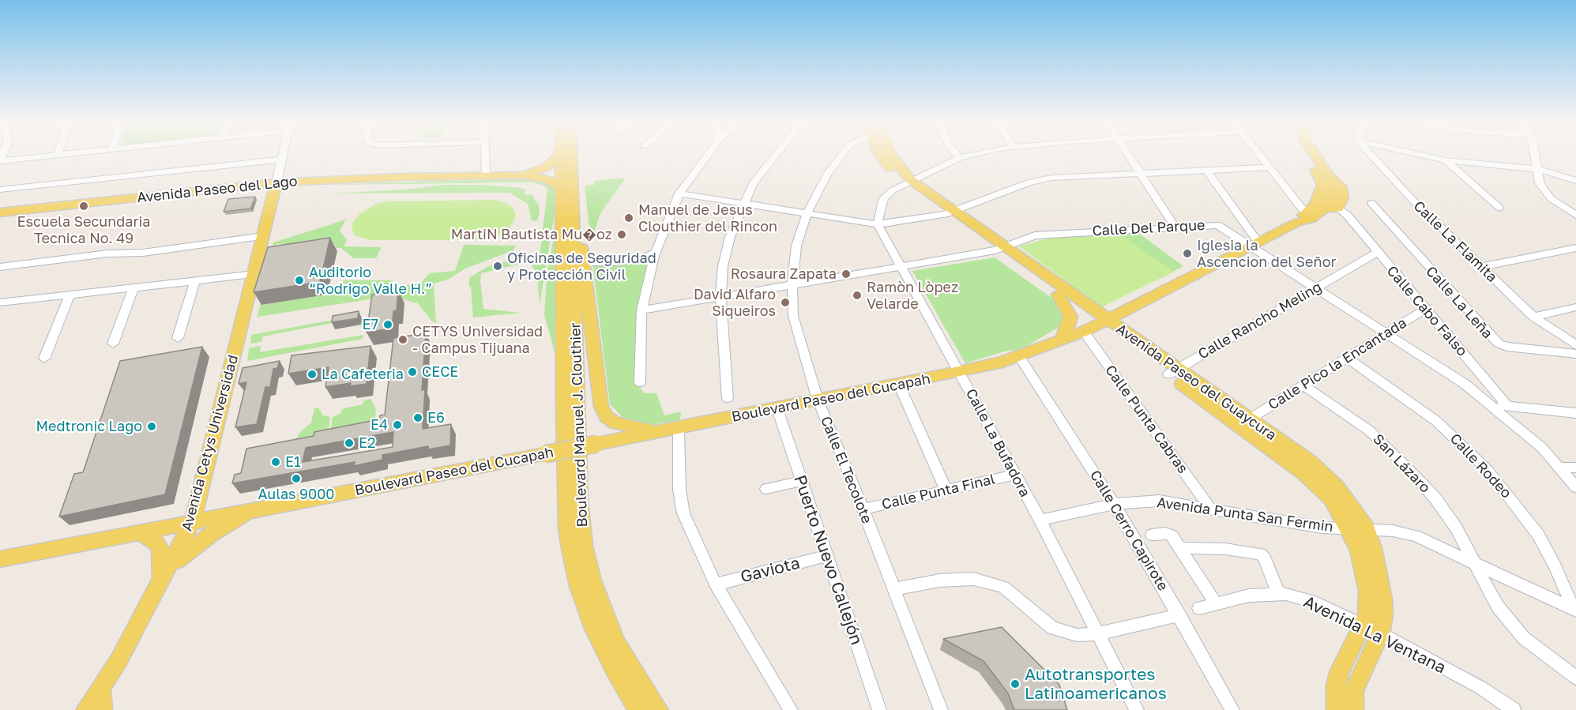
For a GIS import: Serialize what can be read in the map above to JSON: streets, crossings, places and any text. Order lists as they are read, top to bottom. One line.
{"streets":{"main road":["Avenida Paseo del Lago","Avenida Paseo del Guaycura","Boulevard Paseo del Cucapah","Boulevard Manuel J. Clouthier","Avenida Cetys Universidad"],"street":["Calle Del Parque","Calle La Flamita","Calle La Leña","Calle Cabo Falso","Calle Rancho Meling","Calle Pico la Encantada","Calle Punta Cabras","Calle La Bufadora","San Lázaro","Calle Rodeo","Calle El Tecolote","Calle Punta Final","Avenida Punta San Fermin","Calle Cerro Capirote","Puerto Nuevo Callejón","Gaviota","Avenida La Ventana"]},"crossings":[["Avenida Paseo del Lago","Avenida Cetys Universidad"],["Calle Del Parque","Calle Rancho Meling"],["Calle Del Parque","Calle Pico la Encantada"],["Calle Del Parque","Avenida Paseo del Guaycura"],["Calle Del Parque","Boulevard Paseo del Cucapah"],["Calle Del Parque","Calle La Bufadora"],["Calle Del Parque","Calle El Tecolote"],["Calle Cabo Falso","Calle Rancho Meling"],["Calle Cabo Falso","Calle Pico la Encantada"],["Calle Rancho Meling","Avenida Paseo del Guaycura"],["Calle Pico la Encantada","Avenida Paseo del Guaycura"],["Calle Pico la Encantada","San Lázaro"],["Calle Pico la Encantada","Calle Rodeo"],["Avenida Paseo del Guaycura","Boulevard Paseo del Cucapah"],["Avenida Paseo del Guaycura","Avenida Punta San Fermin"],["Avenida Paseo del Guaycura","Avenida La Ventana"],["Boulevard Paseo del Cucapah","Calle Punta Cabras"],["Boulevard Paseo del Cucapah","Avenida Cetys Universidad"],["Boulevard Paseo del Cucapah","Calle La Bufadora"],["Boulevard Paseo del Cucapah","Calle El Tecolote"],["Boulevard Paseo del Cucapah","Calle Cerro Capirote"],["Boulevard Paseo del Cucapah","Puerto Nuevo Callejón"],["Calle Punta Cabras","Avenida Punta San Fermin"],["Calle La Bufadora","Calle Punta Final"],["Calle La Bufadora","Avenida Punta San Fermin"],["San Lázaro","Avenida Punta San Fermin"],["Calle Rodeo","Avenida Punta San Fermin"],["Calle El Tecolote","Calle Punta Final"],["Avenida Punta San Fermin","Calle Cerro Capirote"],["Puerto Nuevo Callejón","Gaviota"]],"places":["Escuela Secundaria Tecnica No. 49","Manuel de Jesus Clouthier del Rincon","MartiN Bautista Mu�oz","Iglesia la Ascencion del Señor","Oficinas de Seguridad y Protección Civil","Rosaura Zapata","Auditorio “Rodrigo Valle H.”","Ramòn Lòpez Velarde","David Alfaro Siqueiros","E7","CETYS Universidad - Campus Tijuana","CECE","La Cafeteria","E6","E4","Medtronic Lago","E2","E1","Aulas 9000","Autotransportes Latinoamericanos"]}
